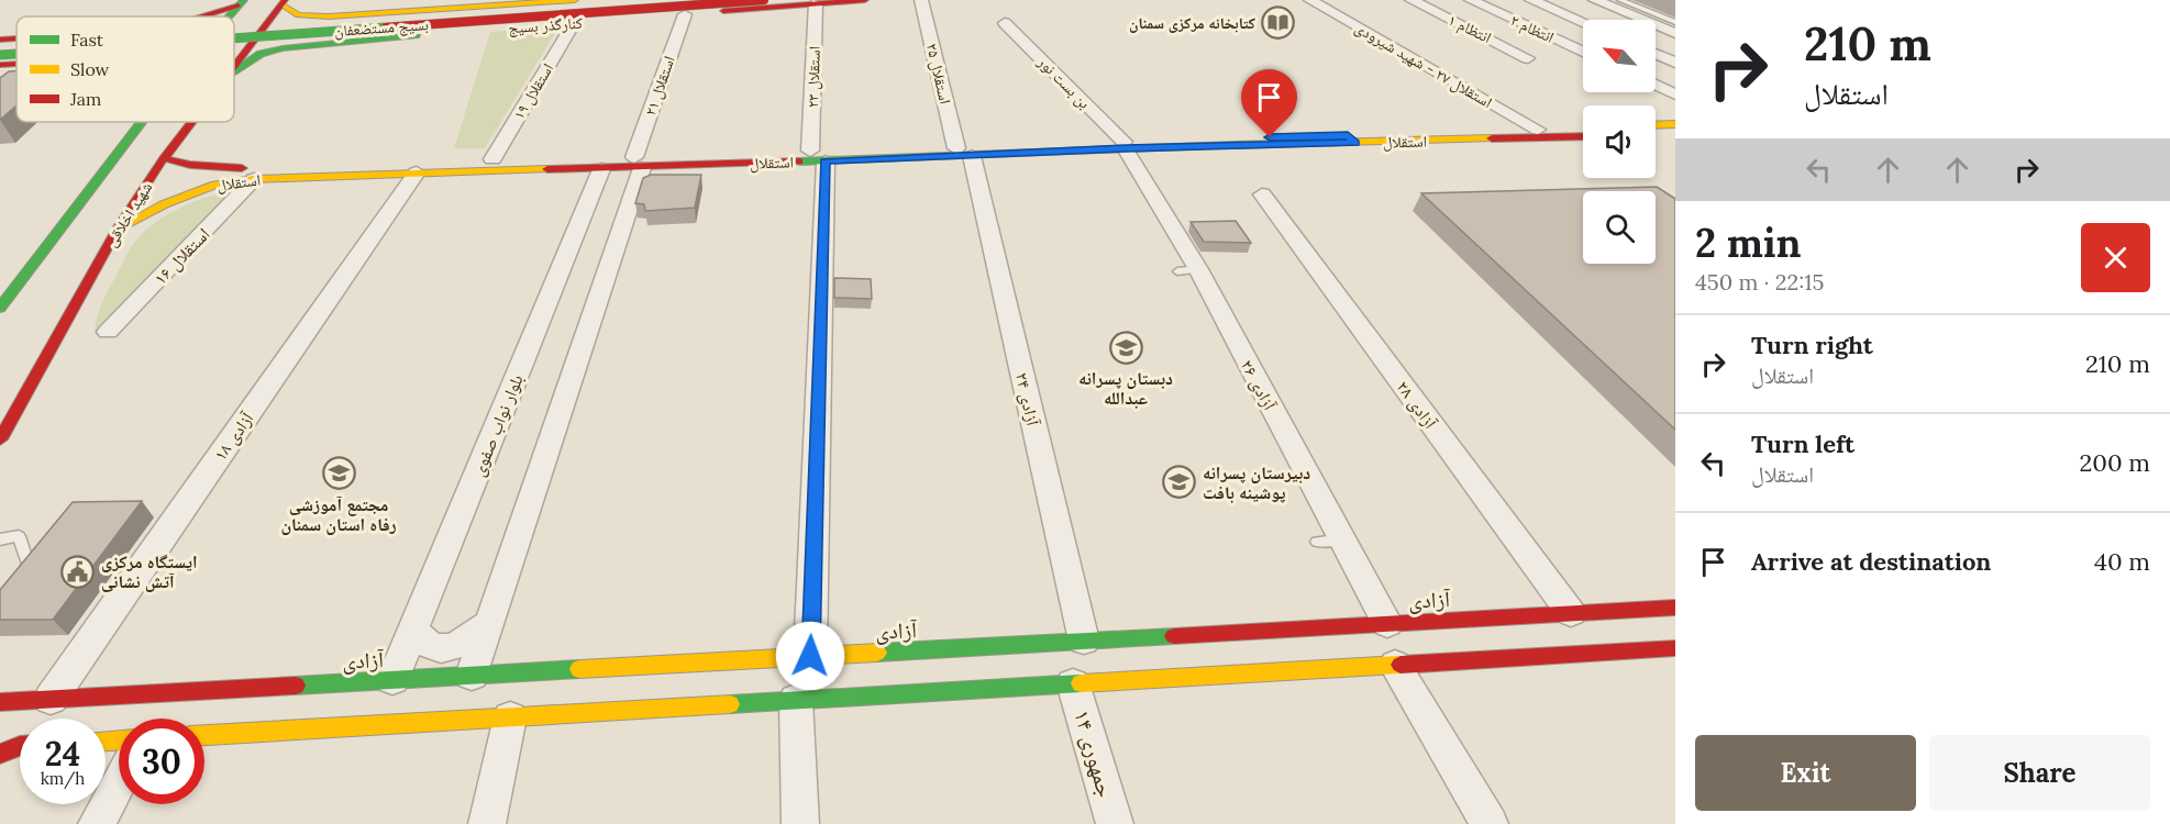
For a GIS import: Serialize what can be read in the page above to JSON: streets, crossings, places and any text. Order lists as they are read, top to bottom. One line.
{"streets":{"main road":["کنارگذر بسیج","بسیج مستضعفان","استقلال","شهید اخلاقی","آزادی"],"street":["انتظام ۱","انتظام ۲","استقلال ۲۷ - شهید شیرودی","استقلال ۲۵","استقلال ۲۳","بن بست نور","استقلال ۲۱","استقلال ۱۹","استقلال ۱۶","آزادی ۲۶","آزادی ۲۴","آزادی ۲۸","بلوار نواب صفوی","آزادی ۱۸","جمهوری ۱۴"]},"crossings":[["کنارگذر بسیج","استقلال ۲۳"],["کنارگذر بسیج","استقلال ۲۱"],["کنارگذر بسیج","استقلال ۱۹"],["کنارگذر بسیج","شهید اخلاقی"],["استقلال ۲۷ - شهید شیرودی","استقلال"],["استقلال ۲۵","استقلال"],["استقلال ۲۵","آزادی ۲۴"],["استقلال ۲۳","استقلال"],["استقلال ۲۳","آزادی"],["بن بست نور","استقلال"],["بن بست نور","آزادی ۲۶"],["استقلال ۲۱","استقلال"],["استقلال ۱۹","استقلال"],["استقلال","شهید اخلاقی"],["استقلال","استقلال ۱۶"],["استقلال","آزادی ۲۶"],["استقلال","آزادی ۲۴"],["استقلال","بلوار نواب صفوی"],["استقلال","آزادی ۱۸"],["آزادی ۲۶","آزادی"],["آزادی ۲۴","آزادی"],["آزادی ۲۸","آزادی"],["بلوار نواب صفوی","آزادی"],["آزادی ۱۸","آزادی"]],"places":{"library":["کتابخانه مرکزی سمنان"],"school or university":["دبستان پسرانه عبدالله","مجتمع آموزشی رفاه استان سمنان","دبیرستان پسرانه پوشینه بافت"],"public building":["ایستگاه مرکزی آتش نشانی"]},"legend":["Fast","Slow","Jam"],"north":"top left","page":{"turn":["210 m","استقلال"],"heading":["2 min","450 m · 22:15"],"list":[{"name":"Turn right","note":"استقلال","value":"210 m"},{"name":"Turn left","note":"استقلال","value":"200 m"},{"name":"Arrive at destination","value":"40 m"}],"speed":"24 km/h","limit":"30","buttons":["Exit","Share"]}}
